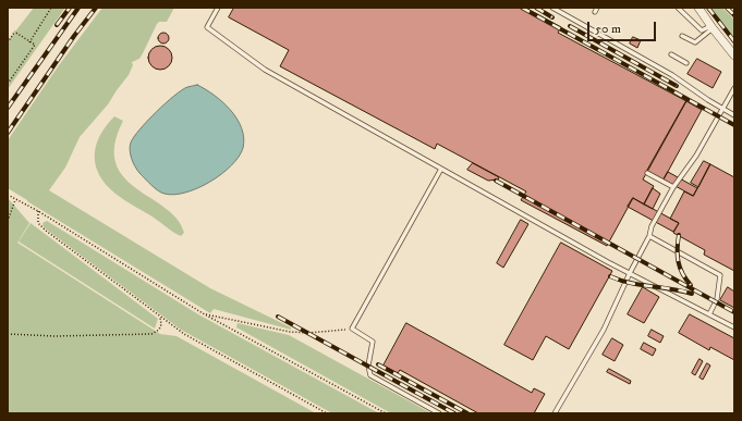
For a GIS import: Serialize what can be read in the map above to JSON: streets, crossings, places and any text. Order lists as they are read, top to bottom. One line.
{"scale_bar":"50 m"}
